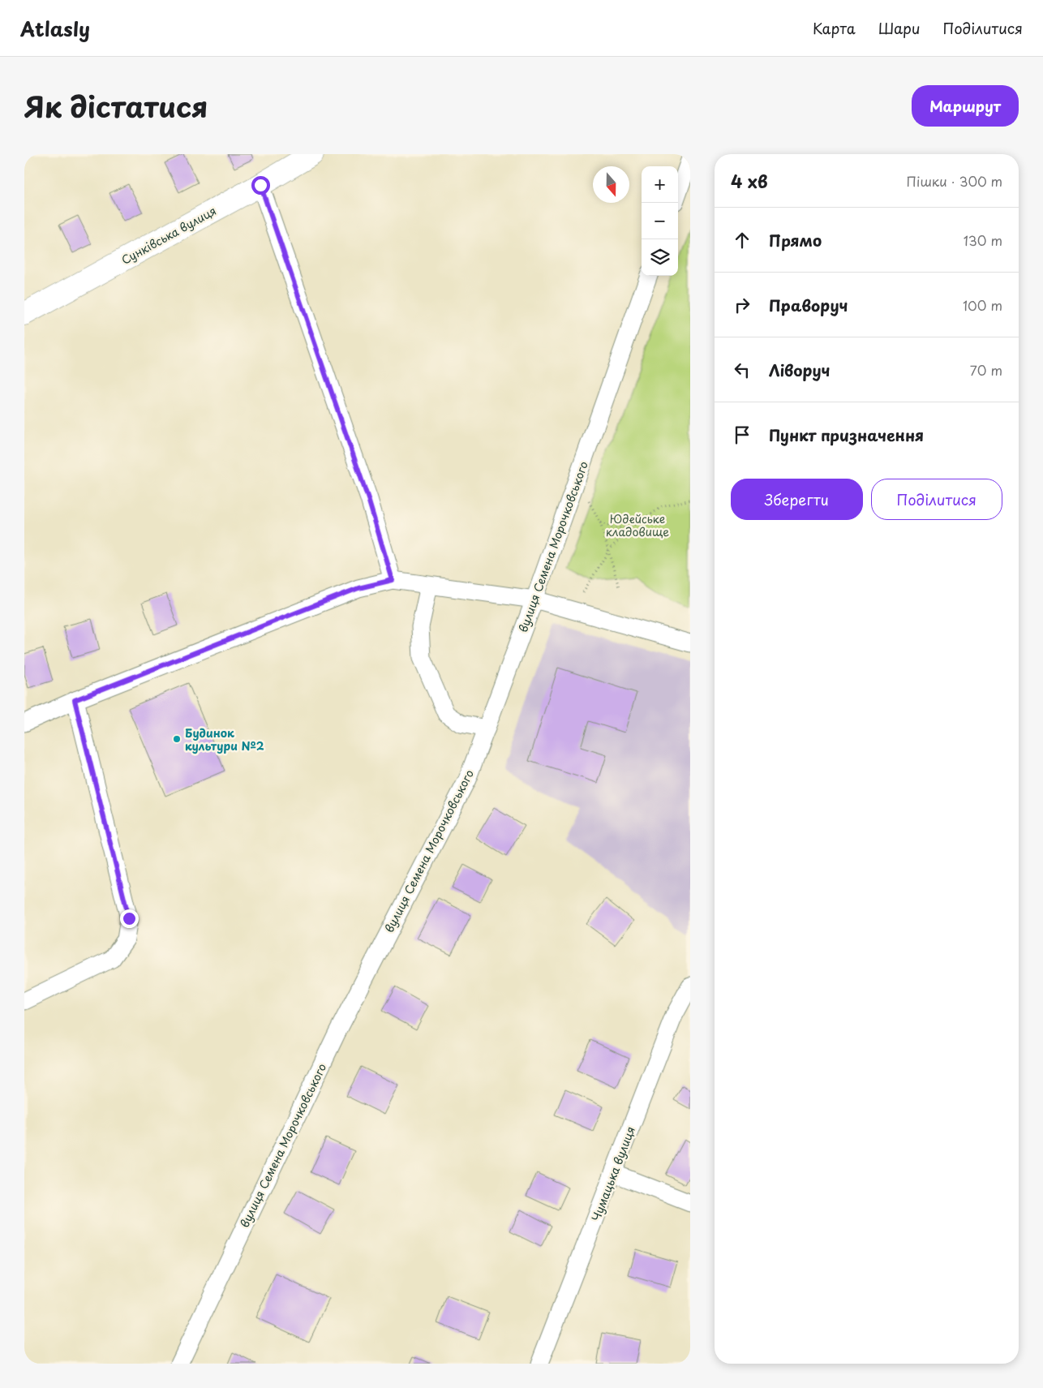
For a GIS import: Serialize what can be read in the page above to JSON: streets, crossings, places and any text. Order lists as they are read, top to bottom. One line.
{"streets":{"street":["Сунківська вулиця","вулиця Семена Морочковського","Чумацька вулиця"]},"parks":["Юдейське кладовище"],"places":["Будинок культури №2"],"north":"bottom","page":{"header":"Atlasly","nav":["Карта","Шари","Поділитися"],"title":"Як дістатися","buttons":["Маршрут",["Зберегти","Поділитися"]],"heading":["4 хв","Пішки · 300 m"],"map_buttons":["+","−"],"list":[["Прямо","130 m"],["Праворуч","100 m"],["Ліворуч","70 m"],"Пункт призначення"]}}
